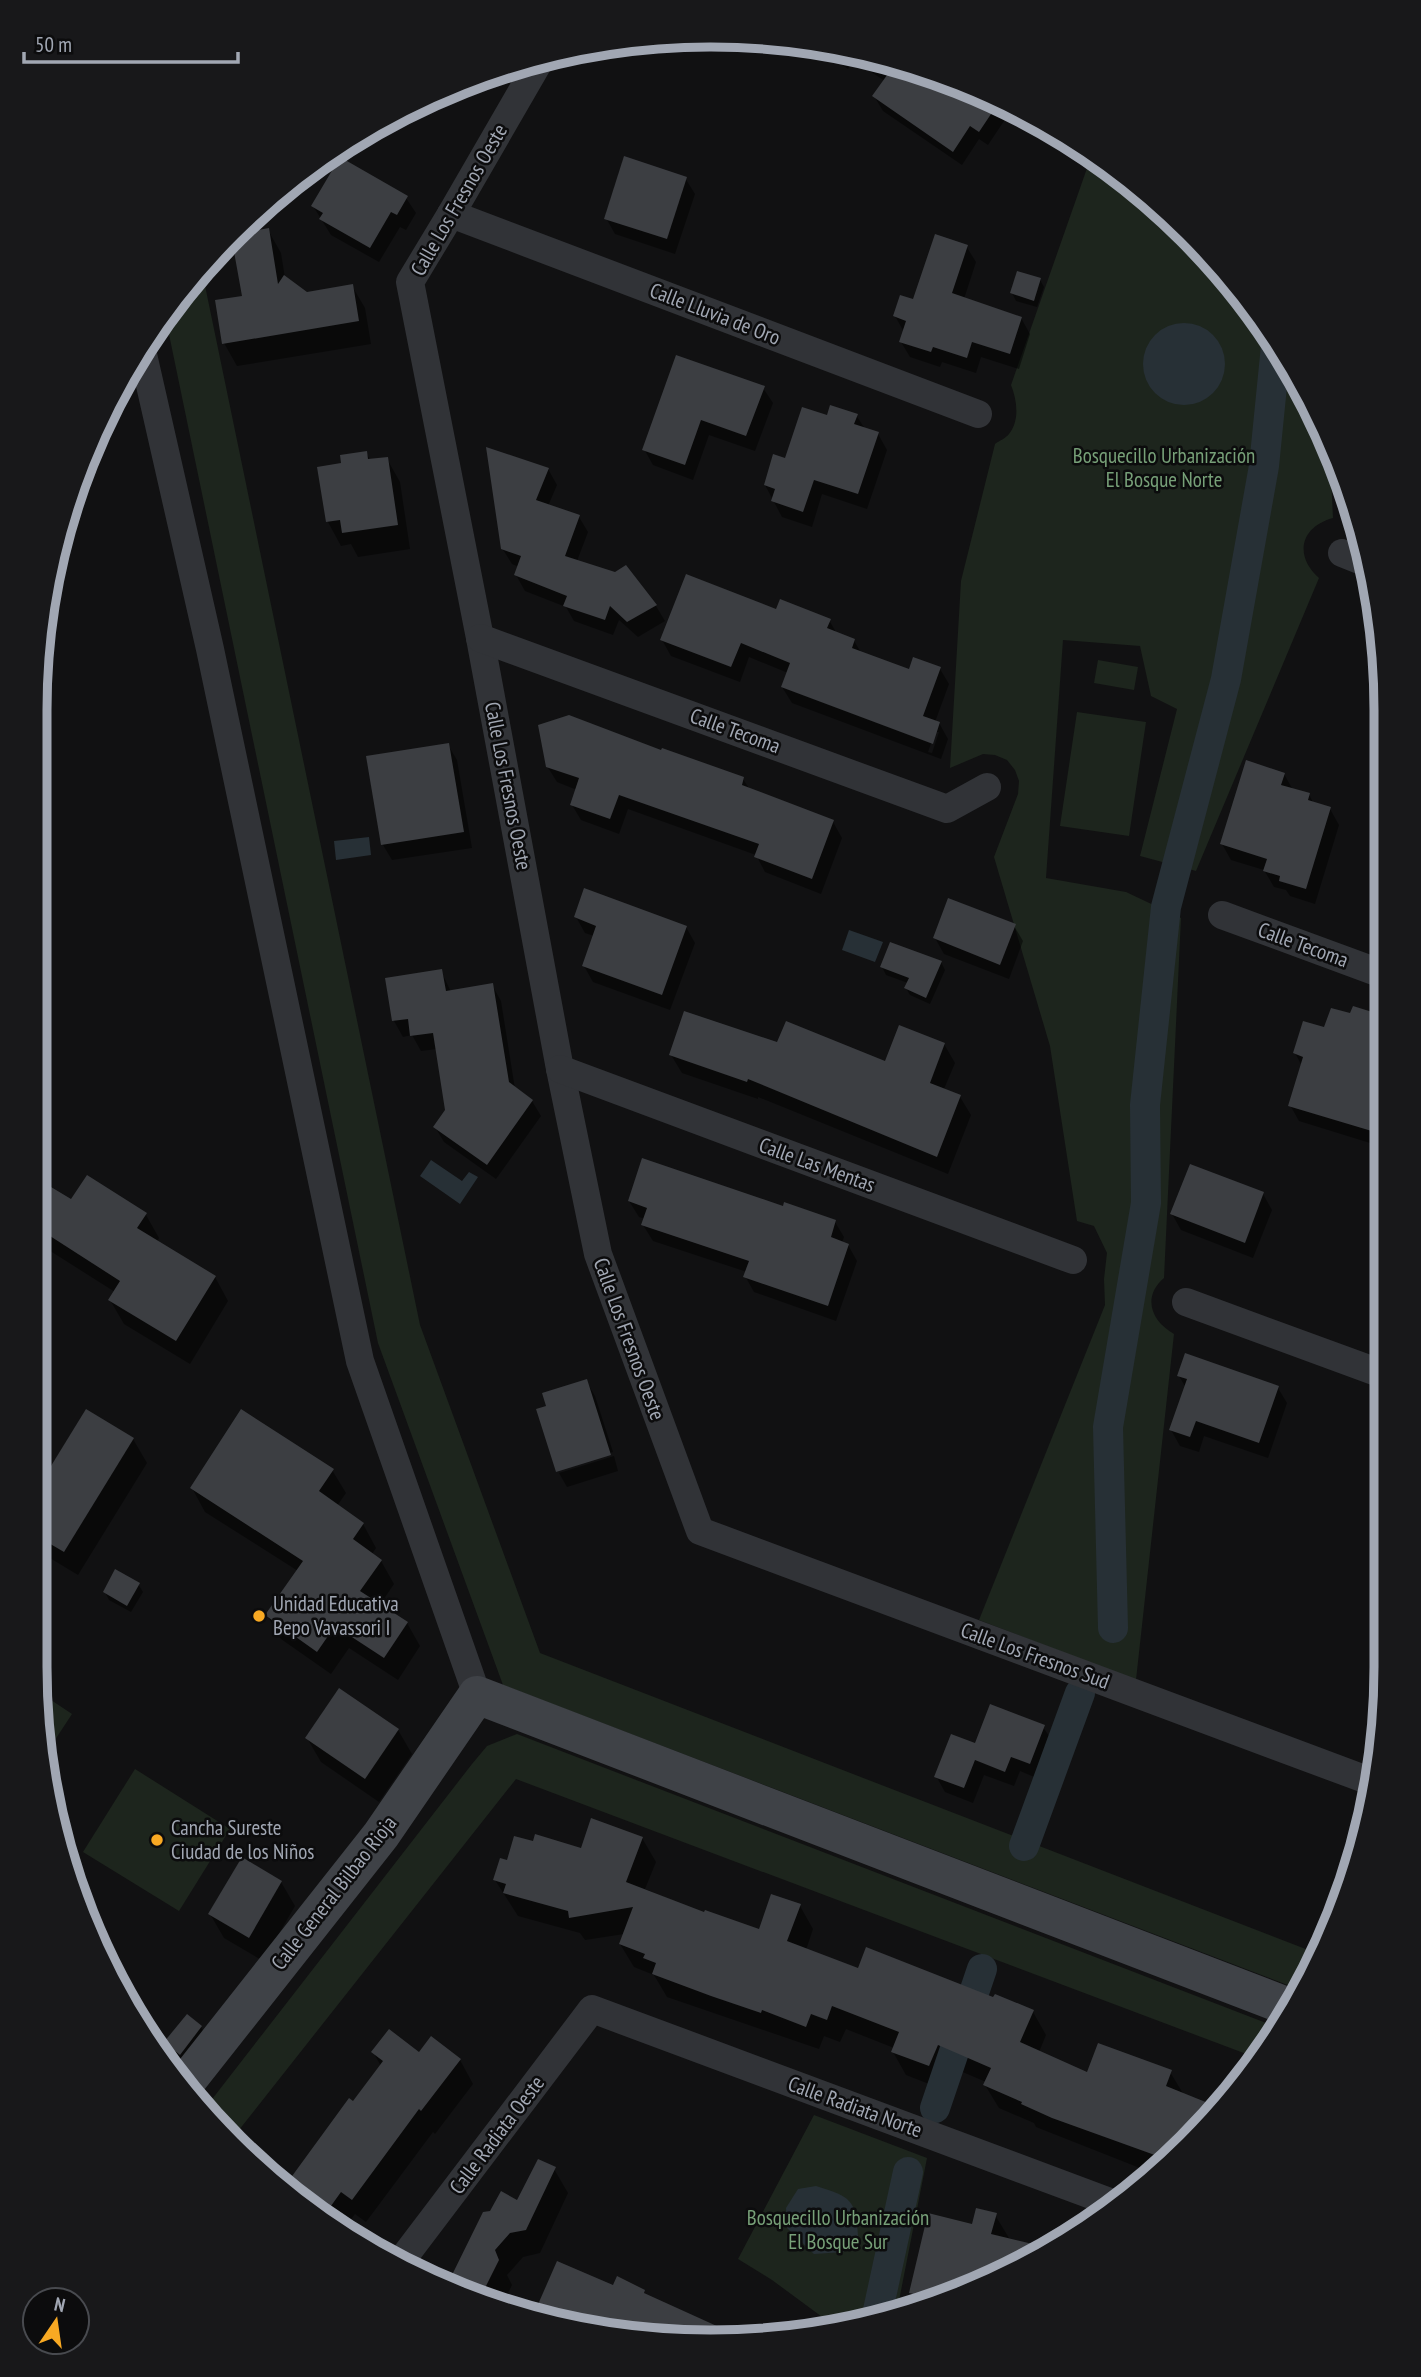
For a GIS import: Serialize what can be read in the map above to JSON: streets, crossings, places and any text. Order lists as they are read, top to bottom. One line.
{"streets":{"street":["Calle Los Fresnos Oeste","Calle Lluvia de Oro","Calle Tecoma","Calle Las Mentas","Calle Los Fresnos Sud","Calle General Bilbao Rioja","Calle Radiata Norte","Calle Radiata Oeste"]},"crossings":[["Calle Los Fresnos Oeste","Calle Lluvia de Oro"],["Calle Los Fresnos Oeste","Calle Tecoma"],["Calle Los Fresnos Oeste","Calle Las Mentas"],["Calle Los Fresnos Oeste","Calle Los Fresnos Sud"],["Calle Radiata Norte","Calle Radiata Oeste"]],"parks":["Bosquecillo Urbanización El Bosque Norte","Bosquecillo Urbanización El Bosque Sur"],"places":["Unidad Educativa Bepo Vavassori I","Cancha Sureste Ciudad de los Niños"],"scale_bar":"50 m","north":"top"}
